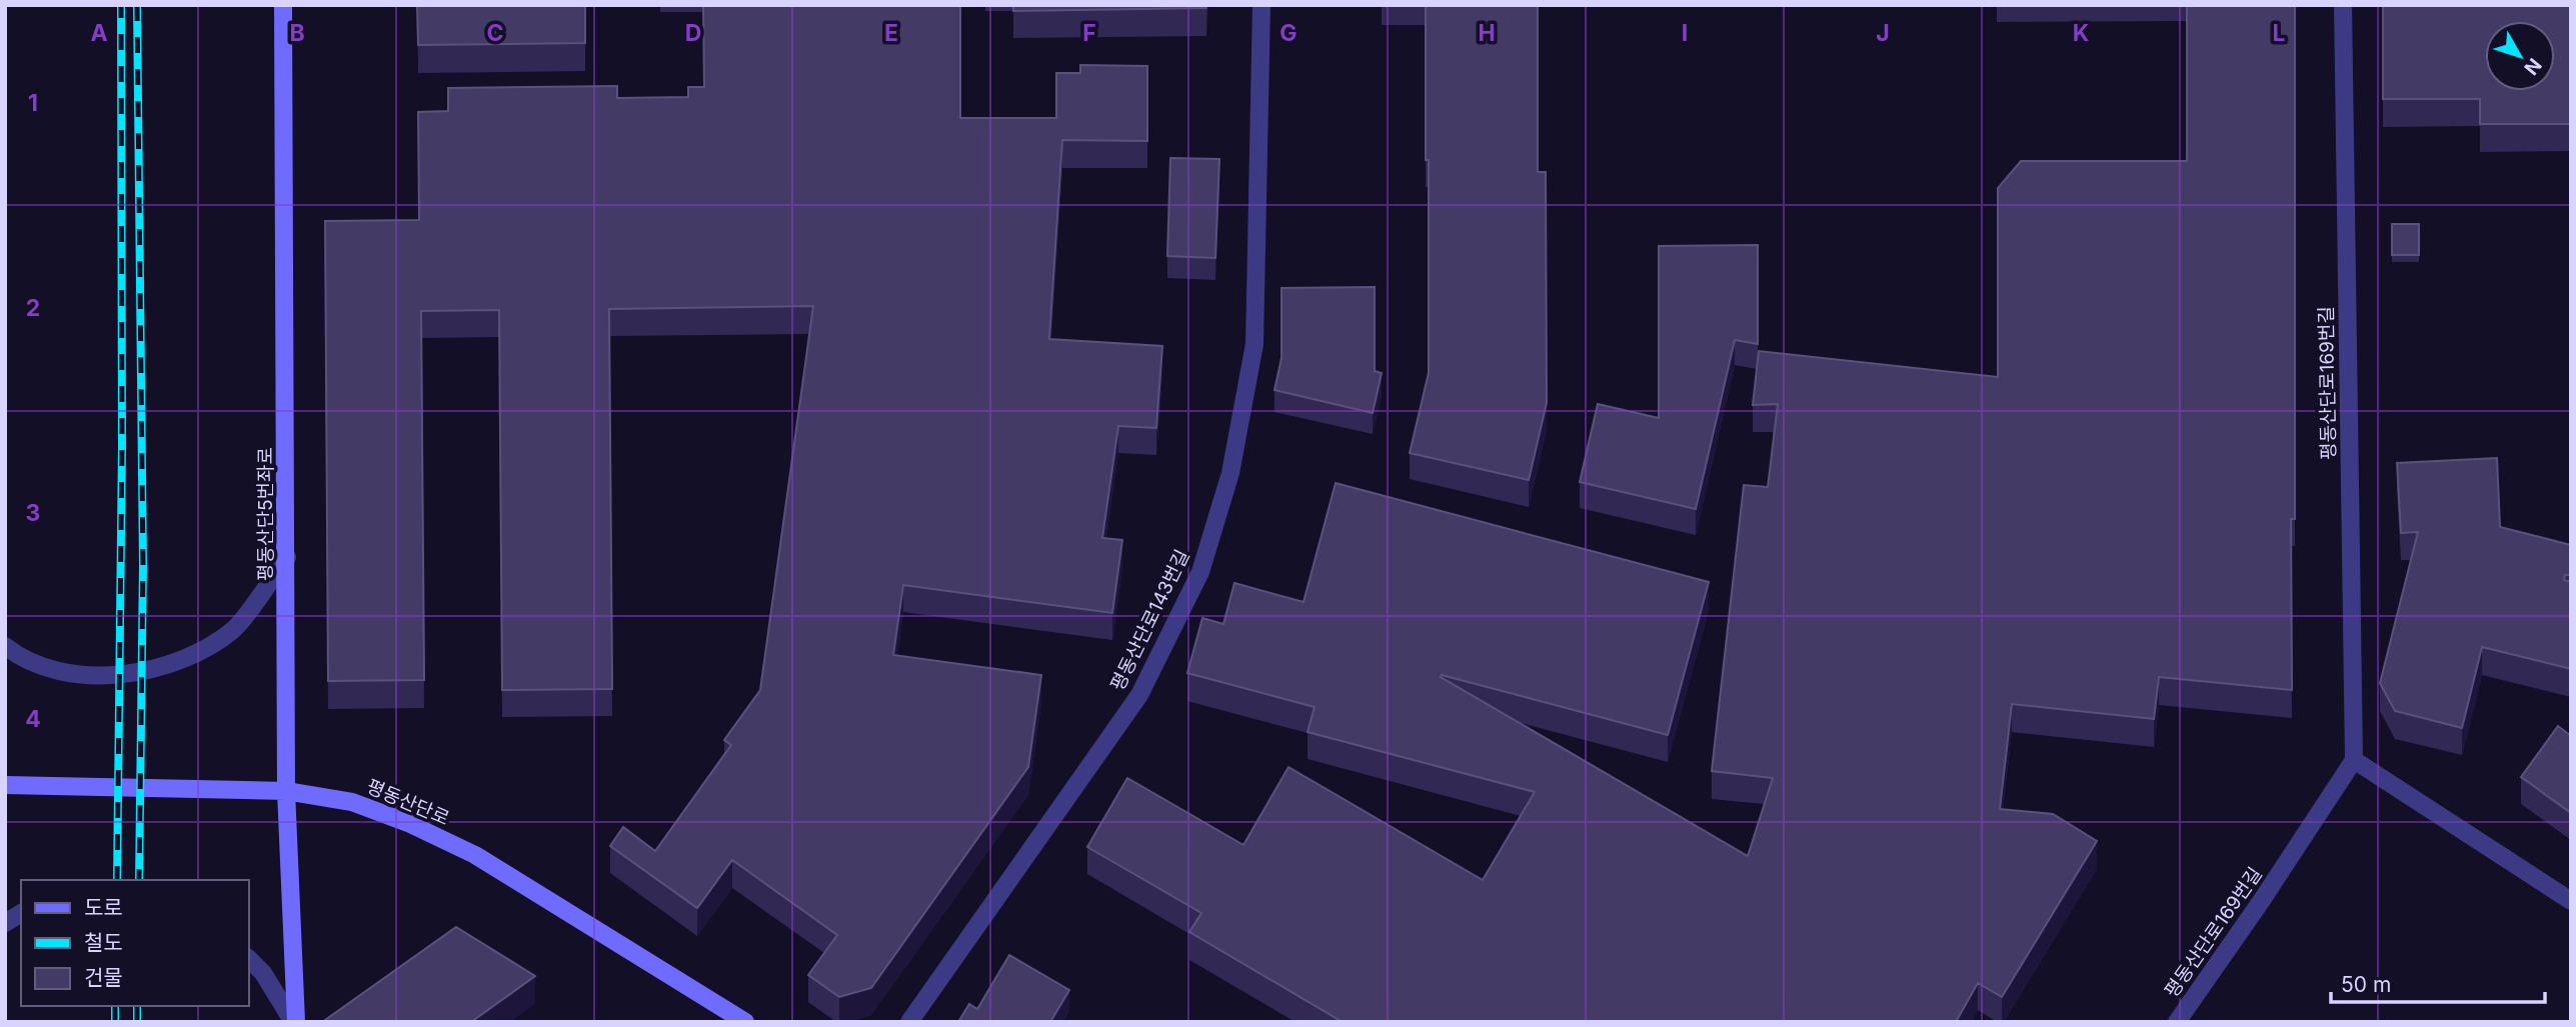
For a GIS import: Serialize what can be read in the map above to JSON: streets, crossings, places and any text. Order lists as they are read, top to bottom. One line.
{"streets":{"street":["평동산단로169번길","평동산단5번좌로","평동산단로143번길","평동산단로"]},"crossings":[["평동산단5번좌로","평동산단로"]],"legend":["도로","철도","건물"],"scale_bar":"50 m","north":"bottom right","grid":{"columns":["A","B","C","D","E","F","G","H","I","J","K","L"],"rows":["1","2","3","4"]}}
